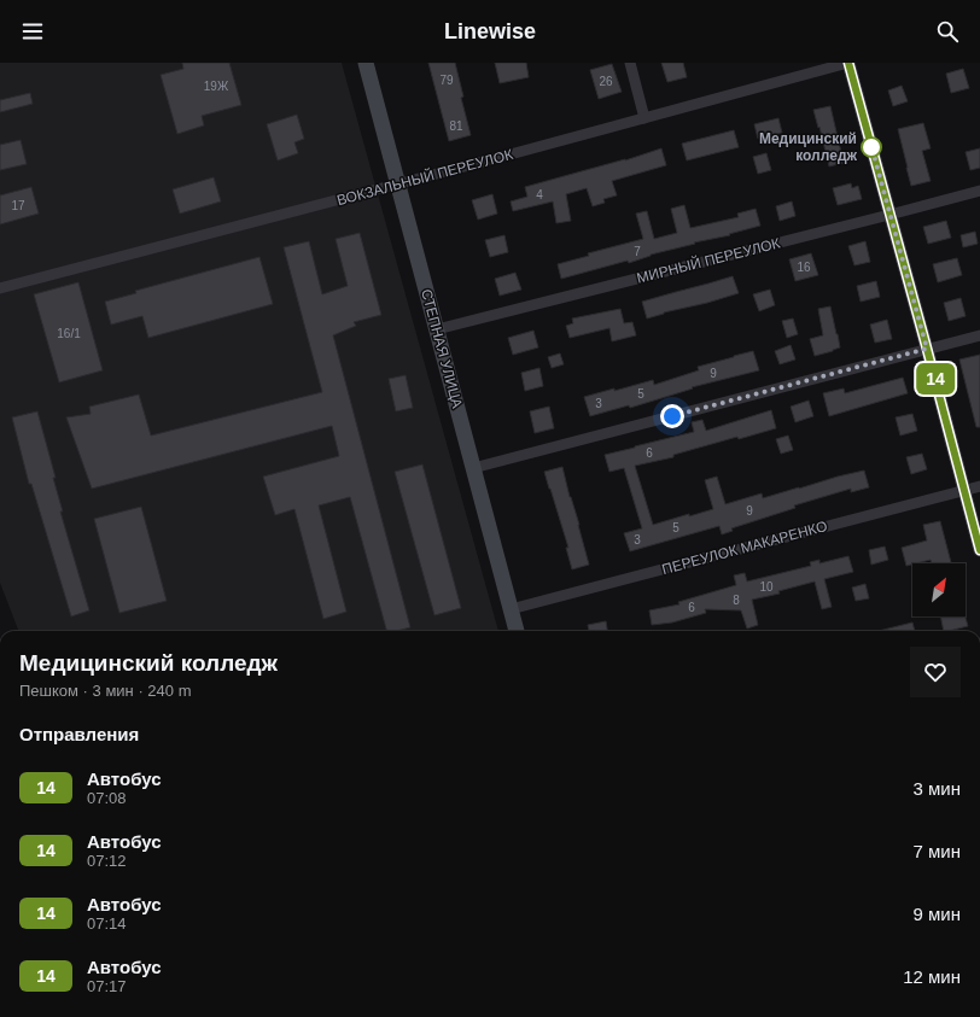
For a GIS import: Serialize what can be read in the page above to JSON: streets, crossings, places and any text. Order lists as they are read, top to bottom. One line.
{"streets":{"main road":["СТЕПНАЯ УЛИЦА"],"street":["ВОКЗАЛЬНЫЙ ПЕРЕУЛОК","МИРНЫЙ ПЕРЕУЛОК","ПЕРЕУЛОК МАКАРЕНКО"]},"crossings":[["ВОКЗАЛЬНЫЙ ПЕРЕУЛОК","СТЕПНАЯ УЛИЦА"],["МИРНЫЙ ПЕРЕУЛОК","СТЕПНАЯ УЛИЦА"],["СТЕПНАЯ УЛИЦА","ПЕРЕУЛОК МАКАРЕНКО"]],"places":["Медицинский колледж"],"lines":["bus line 14"],"house_numbers":["79","26","19Ж","81","4","17","7","16","16/1","9","5","3","6","9","5","3","10","8","6"],"north":"top right","page":{"header":"Linewise","on_map":"14","heading":[["Медицинский колледж","Пешком · 3 мин · 240 m"],"Отправления"],"list":[{"mark":"14","name":"Автобус","note":"07:08","value":"3 мин"},{"mark":"14","name":"Автобус","note":"07:12","value":"7 мин"},{"mark":"14","name":"Автобус","note":"07:14","value":"9 мин"},{"mark":"14","name":"Автобус","note":"07:17","value":"12 мин"}]}}
